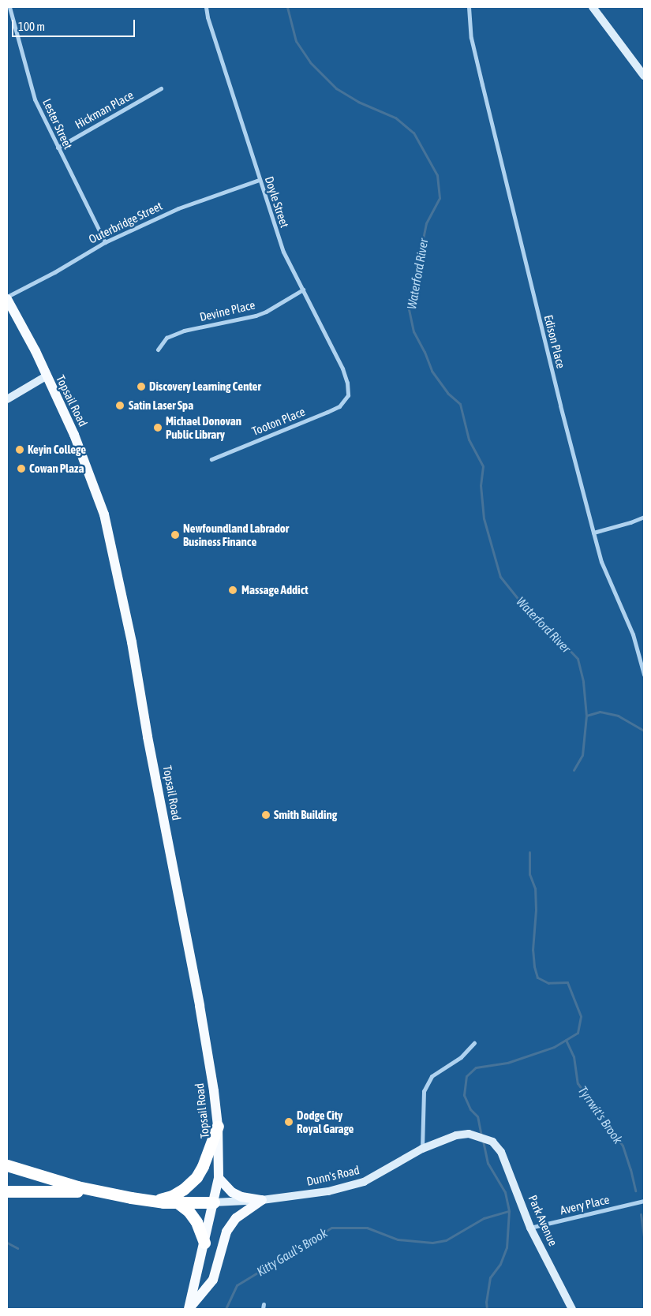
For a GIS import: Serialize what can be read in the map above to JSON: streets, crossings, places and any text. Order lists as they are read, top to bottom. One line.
{"streets":{"main road":["Topsail Road","Dunn's Road","Park Avenue"],"street":["Hickman Place","Lester Street","Doyle Street","Outerbridge Street","Devine Place","Edison Place","Tooton Place","Avery Place"]},"crossings":[["Hickman Place","Lester Street"],["Lester Street","Outerbridge Street"],["Doyle Street","Outerbridge Street"],["Doyle Street","Devine Place"],["Doyle Street","Tooton Place"],["Outerbridge Street","Topsail Road"],["Topsail Road","Dunn's Road"],["Dunn's Road","Park Avenue"],["Avery Place","Park Avenue"]],"water":["Waterford River","Tyrrwit's Brook","Kitty Gaul's Brook"],"places":["Discovery Learning Center","Satin Laser Spa","Michael Donovan Public Library","Keyin College","Cowan Plaza","Newfoundland Labrador Business Finance","Massage Addict","Smith Building","Dodge City Royal Garage"],"scale_bar":"100 m"}
